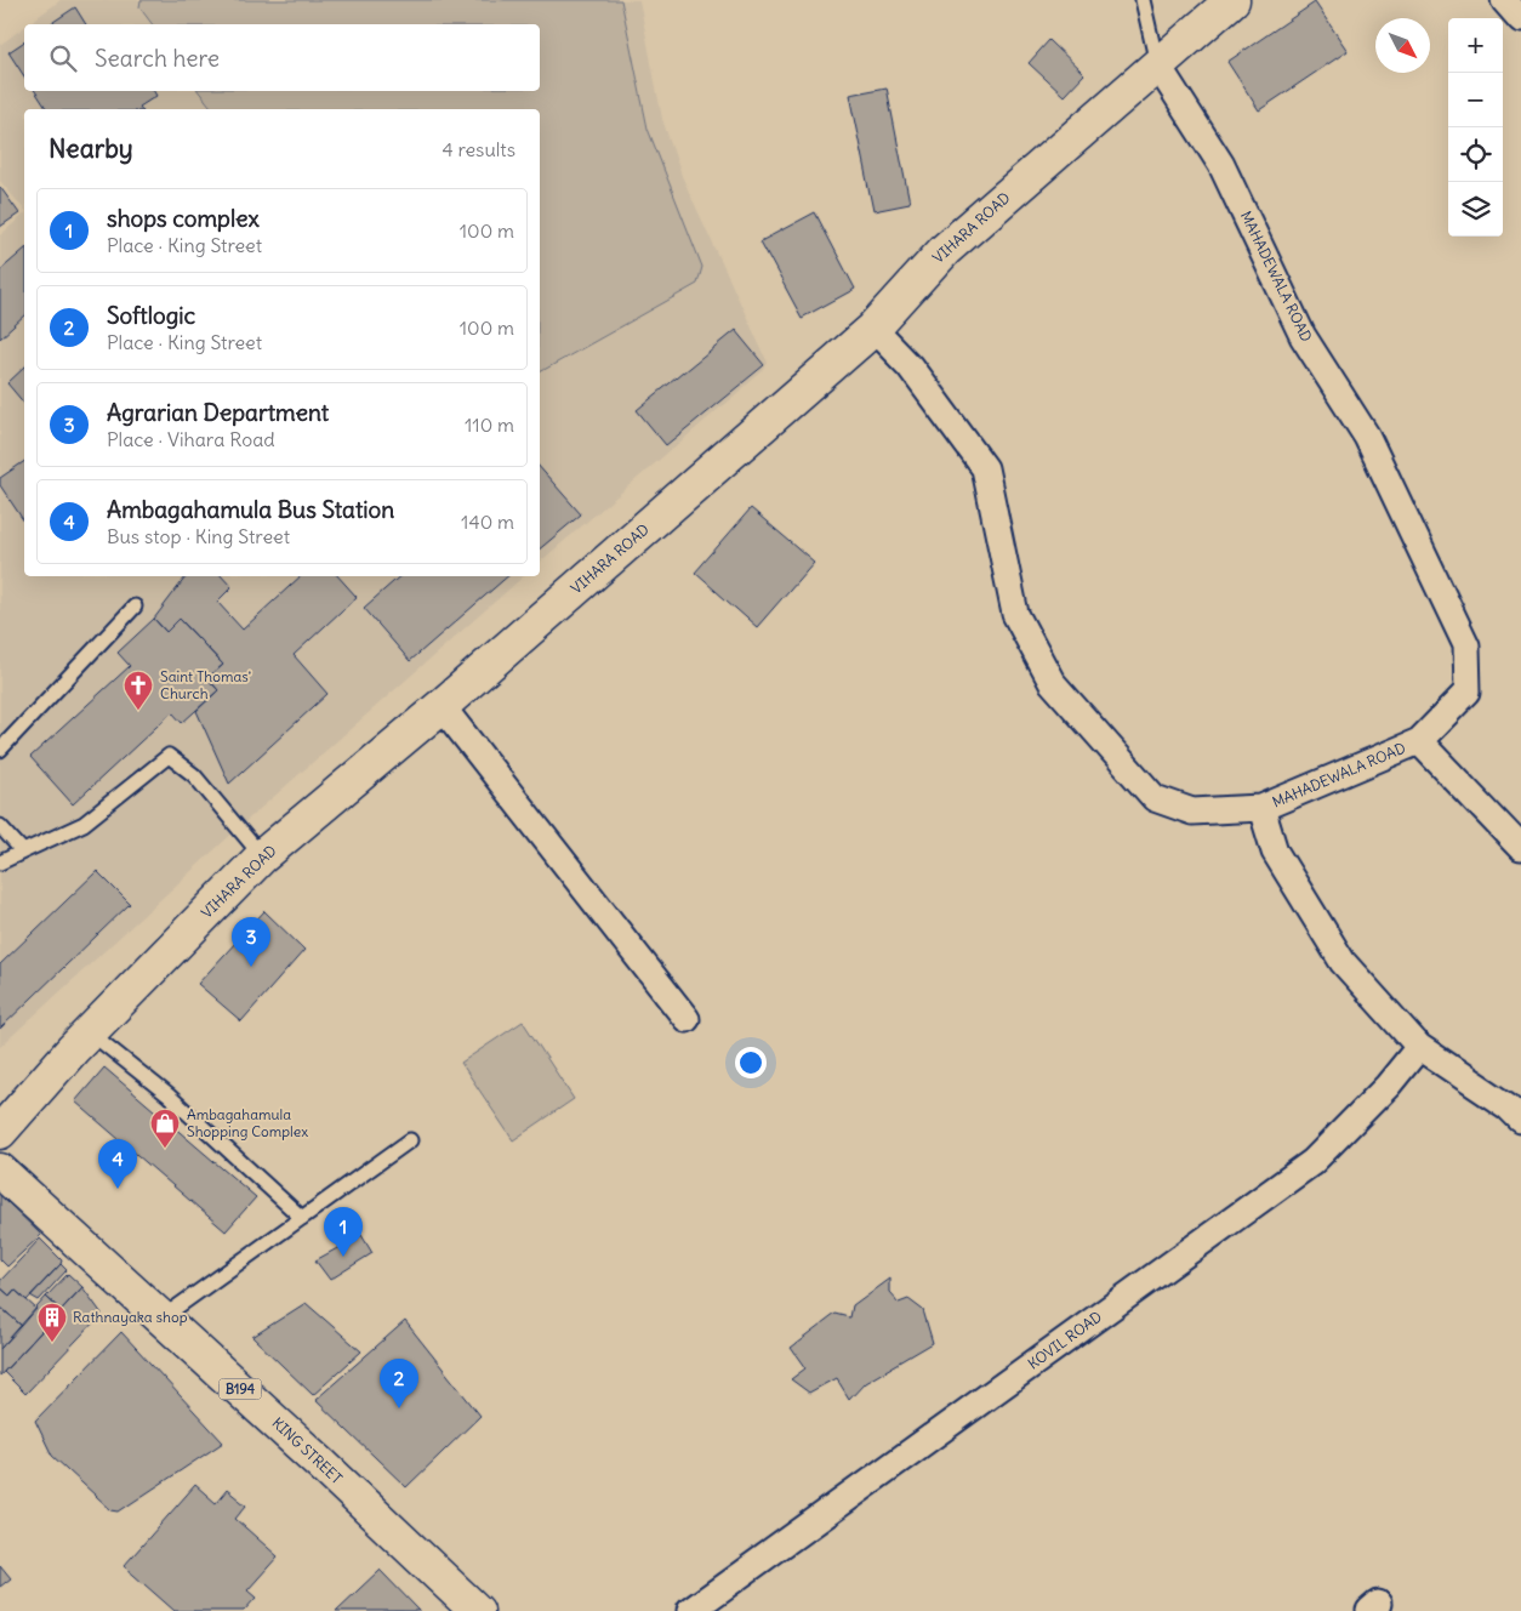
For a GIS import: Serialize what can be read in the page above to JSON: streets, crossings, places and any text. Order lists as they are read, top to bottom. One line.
{"streets":{"street":["VIHARA ROAD","MAHADEWALA ROAD","KOVIL ROAD","B194","KING STREET"]},"crossings":[["VIHARA ROAD","MAHADEWALA ROAD"]],"places":{"church":["Saint Thomas' Church"],"shop":["Ambagahamula Shopping Complex"],"building":["Rathnayaka shop"]},"north":"bottom right","page":{"map_buttons":["+","−"],"search":"Search here","heading":["Nearby","4 results"],"list":[{"mark":"1","name":"shops complex","note":"Place · King Street","value":"100 m"},{"mark":"2","name":"Softlogic","note":"Place · King Street","value":"100 m"},{"mark":"3","name":"Agrarian Department","note":"Place · Vihara Road","value":"110 m"},{"mark":"4","name":"Ambagahamula Bus Station","note":"Bus stop · King Street","value":"140 m"}],"pins":["3","4","1","2"]}}
